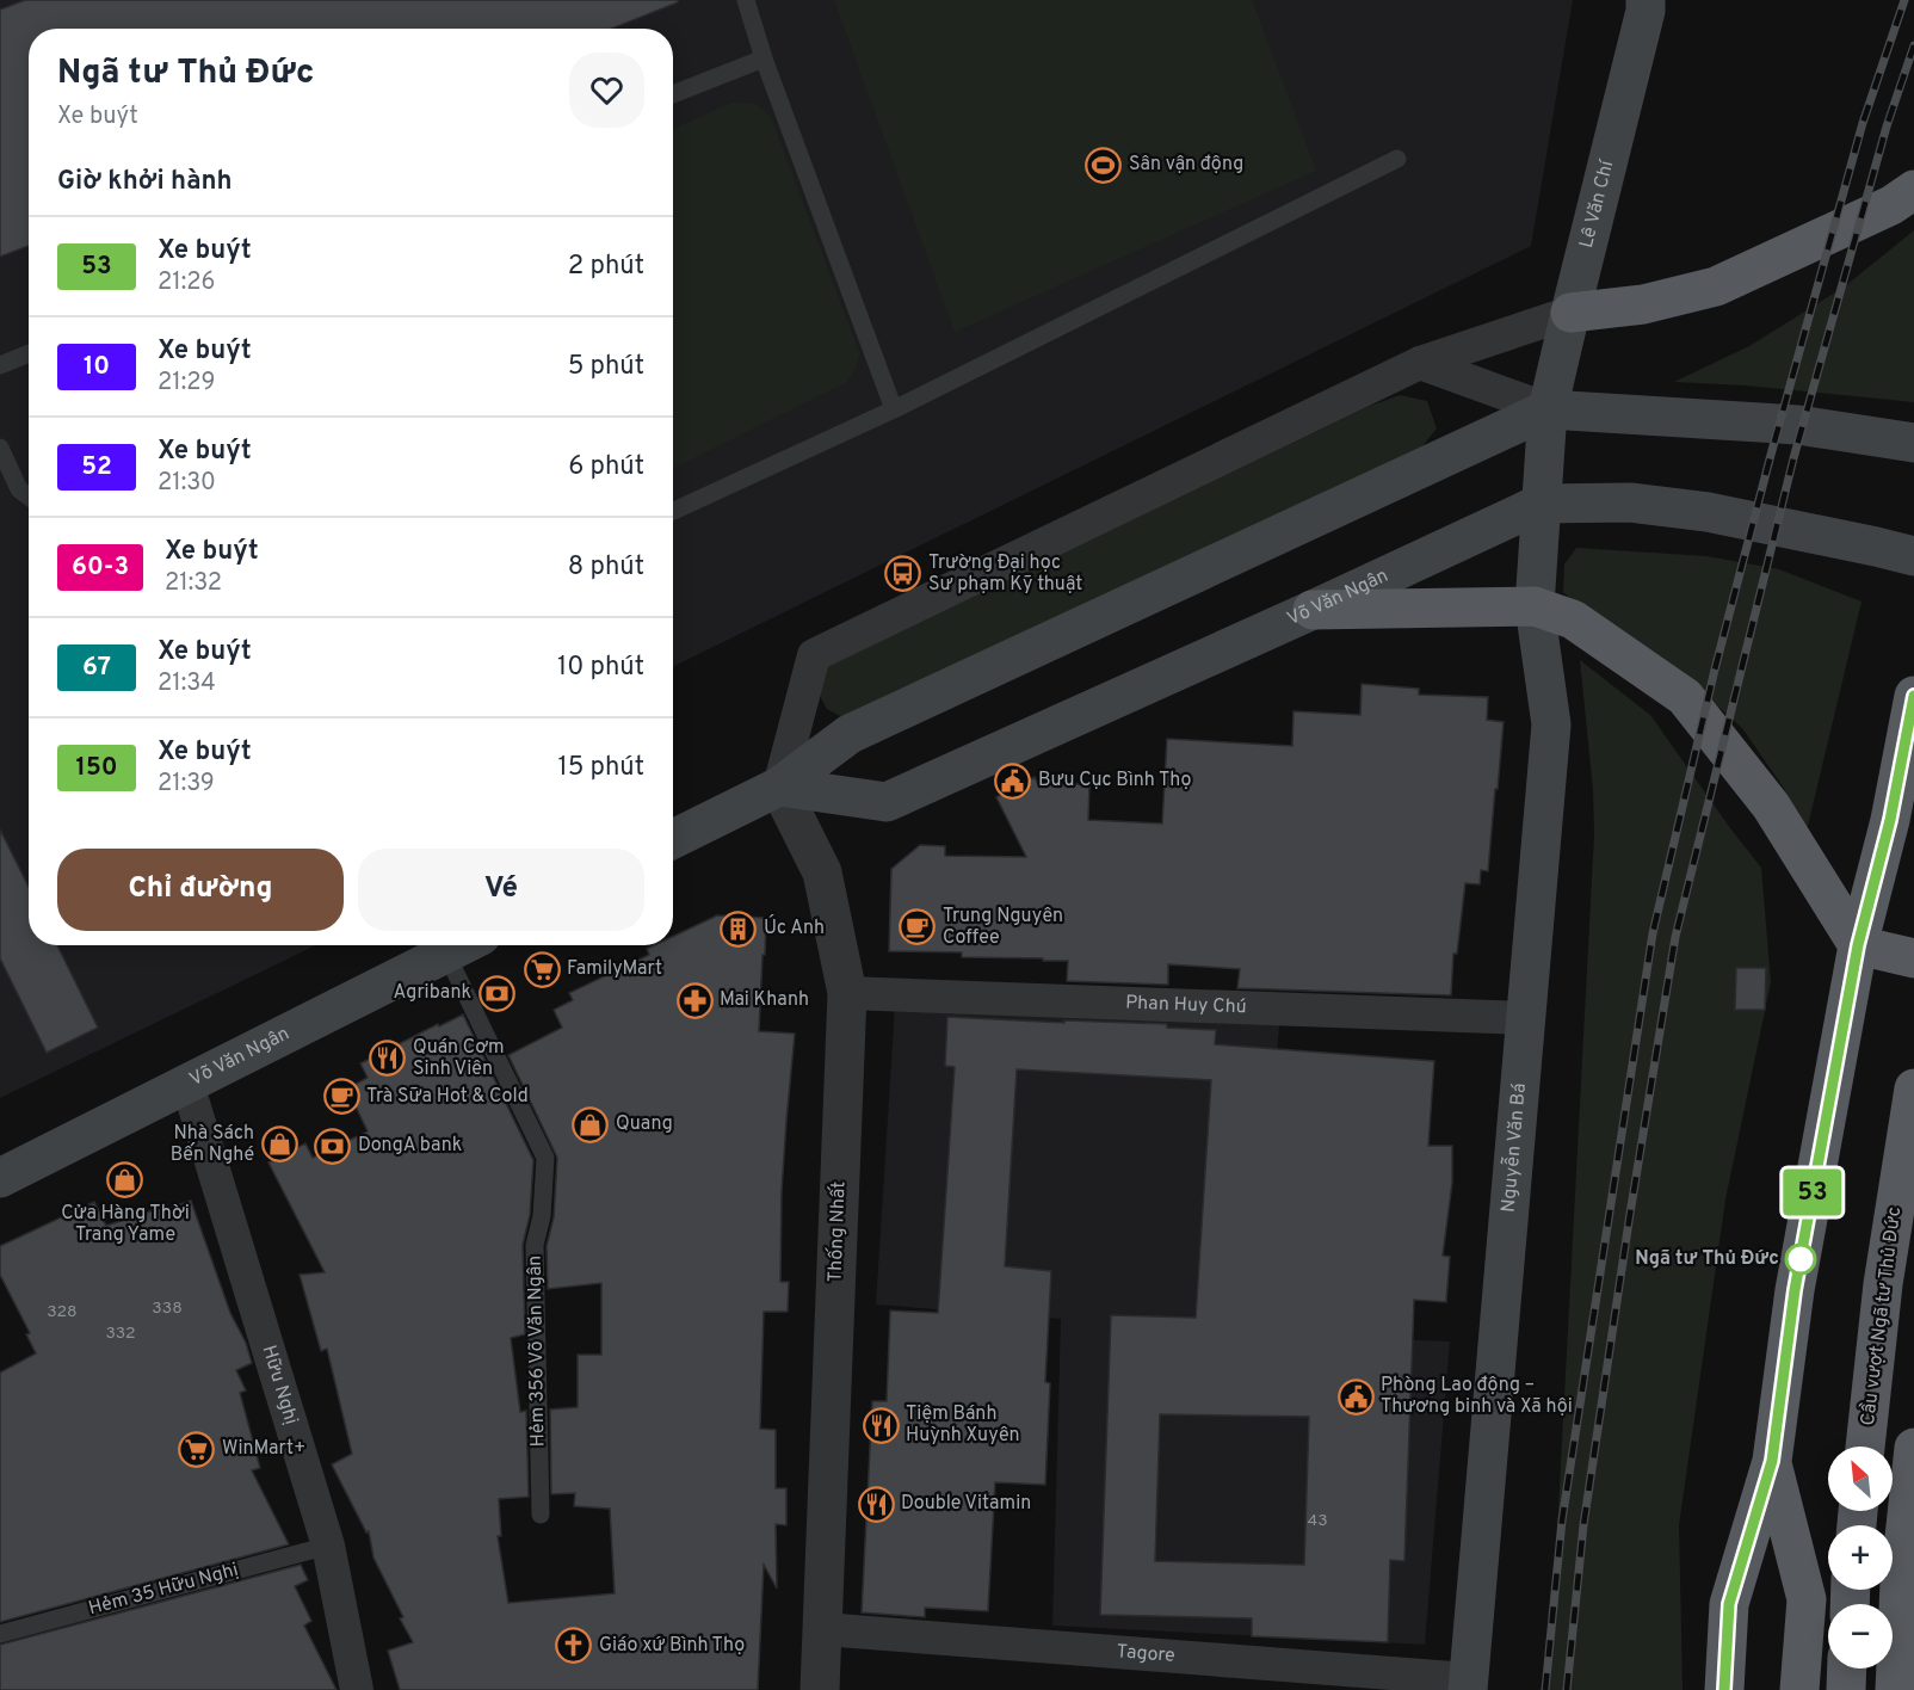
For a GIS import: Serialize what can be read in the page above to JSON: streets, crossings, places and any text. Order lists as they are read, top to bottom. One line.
{"streets":{"highway":["Cầu vượt Ngã tư Thủ Đức"],"main road":["Lê Văn Chí","Võ Văn Ngân","Nguyễn Văn Bá"],"street":["Phan Huy Chú","Thống Nhất","Hữu Nghị","Tagore"],"lane":["Hẻm 356 Võ Văn Ngân","Hẻm 35 Hữu Nghị"]},"crossings":[["Lê Văn Chí","Võ Văn Ngân"],["Lê Văn Chí","Nguyễn Văn Bá"],["Võ Văn Ngân","Nguyễn Văn Bá"],["Võ Văn Ngân","Thống Nhất"],["Võ Văn Ngân","Hữu Nghị"],["Phan Huy Chú","Nguyễn Văn Bá"],["Phan Huy Chú","Thống Nhất"],["Nguyễn Văn Bá","Tagore"],["Thống Nhất","Tagore"],["Hữu Nghị","Hẻm 35 Hữu Nghị"]],"places":{"sports":["Sân vận động"],"bus stop":["Trường Đại học Sư phạm Kỹ thuật"],"public building":["Bưu Cục Bình Thọ","Phòng Lao động – Thương binh và Xã hội"],"cafe":["Trung Nguyên Coffee","Trà Sữa Hot & Cold"],"building":["Úc Anh"],"supermarket":["FamilyMart","WinMart+"],"bank":["Agribank","DongA bank"],"pharmacy":["Mai Khanh"],"restaurant":["Quán Cơm Sinh Viên","Tiệm Bánh Huỳnh Xuyên","Double Vitamin"],"shop":["Quang","Nhà Sách Bến Nghé","Cửa Hàng Thời Trang Yame"],"other":["Ngã tư Thủ Đức"],"church":["Giáo xứ Bình Thọ"]},"lines":["bus line 53"],"house_numbers":["338","328","332","43"],"north":"top left","page":{"on_map":"53","heading":[["Ngã tư Thủ Đức","Xe buýt"],"Giờ khởi hành"],"list":[{"mark":"53","name":"Xe buýt","note":"21:26","value":"2 phút"},{"mark":"10","name":"Xe buýt","note":"21:29","value":"5 phút"},{"mark":"52","name":"Xe buýt","note":"21:30","value":"6 phút"},{"mark":"60-3","name":"Xe buýt","note":"21:32","value":"8 phút"},{"mark":"67","name":"Xe buýt","note":"21:34","value":"10 phút"},{"mark":"150","name":"Xe buýt","note":"21:39","value":"15 phút"}],"buttons":["Chỉ đường","Vé"],"map_buttons":["+","−"]}}
